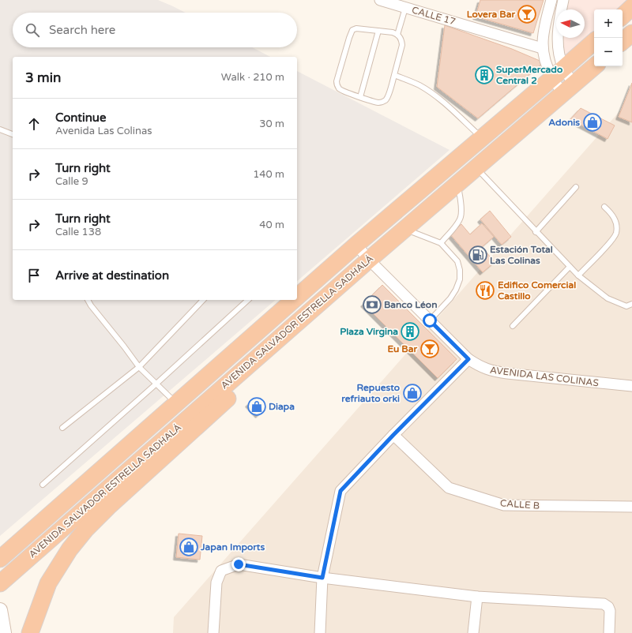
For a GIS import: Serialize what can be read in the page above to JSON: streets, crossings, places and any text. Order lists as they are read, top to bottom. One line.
{"streets":{"highway":["AVENIDA SALVADOR ESTRELLA SADHALÁ"],"street":["CALLE 17","AVENIDA LAS COLINAS","CALLE B"]},"crossings":[["AVENIDA SALVADOR ESTRELLA SADHALÁ","AVENIDA LAS COLINAS"]],"places":{"bar":["Lovera Bar","Eu Bar"],"building":["SuperMercado Central 2","Plaza Virgina"],"shop":["Adonis","Repuesto refriauto orki","Diapa","Japan Imports"],"fuel station":["Estación Total Las Colinas"],"restaurant":["Edifico Comercial Castillo"],"bank":["Banco Léon"]},"north":"left","page":{"map_buttons":["+","−"],"search":"Search here","heading":["3 min","Walk · 210 m"],"list":[["Continue","Avenida Las Colinas","30 m"],["Turn right","Calle 9","140 m"],["Turn right","Calle 138","40 m"],"Arrive at destination"]}}
